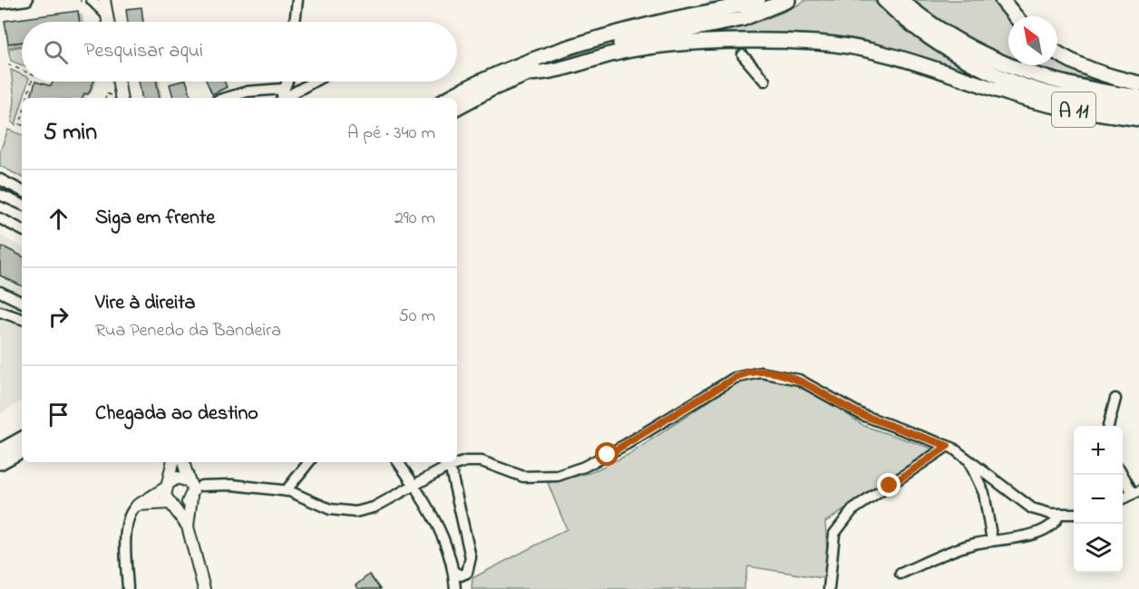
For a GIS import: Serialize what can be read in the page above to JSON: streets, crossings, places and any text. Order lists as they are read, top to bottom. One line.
{"streets":{"highway":["A 11"]},"north":"top left","page":{"search":"Pesquisar aqui","heading":["5 min","A pé · 340 m"],"list":[["Siga em frente","290 m"],["Vire à direita","Rua Penedo da Bandeira","50 m"],"Chegada ao destino"],"map_buttons":["+","−"]}}
